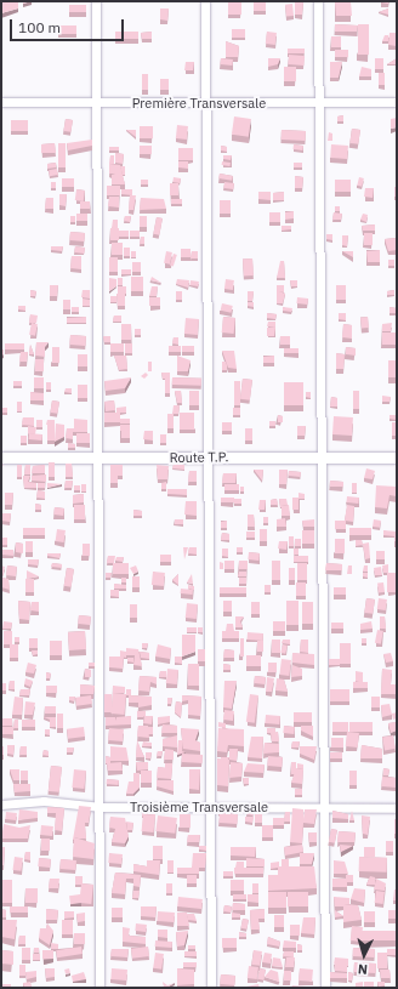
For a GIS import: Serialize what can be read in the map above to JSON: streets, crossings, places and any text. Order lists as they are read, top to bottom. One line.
{"streets":{"street":["Première Transversale","Route T.P.","Troisième Transversale"]},"scale_bar":"100 m","north":"bottom"}
